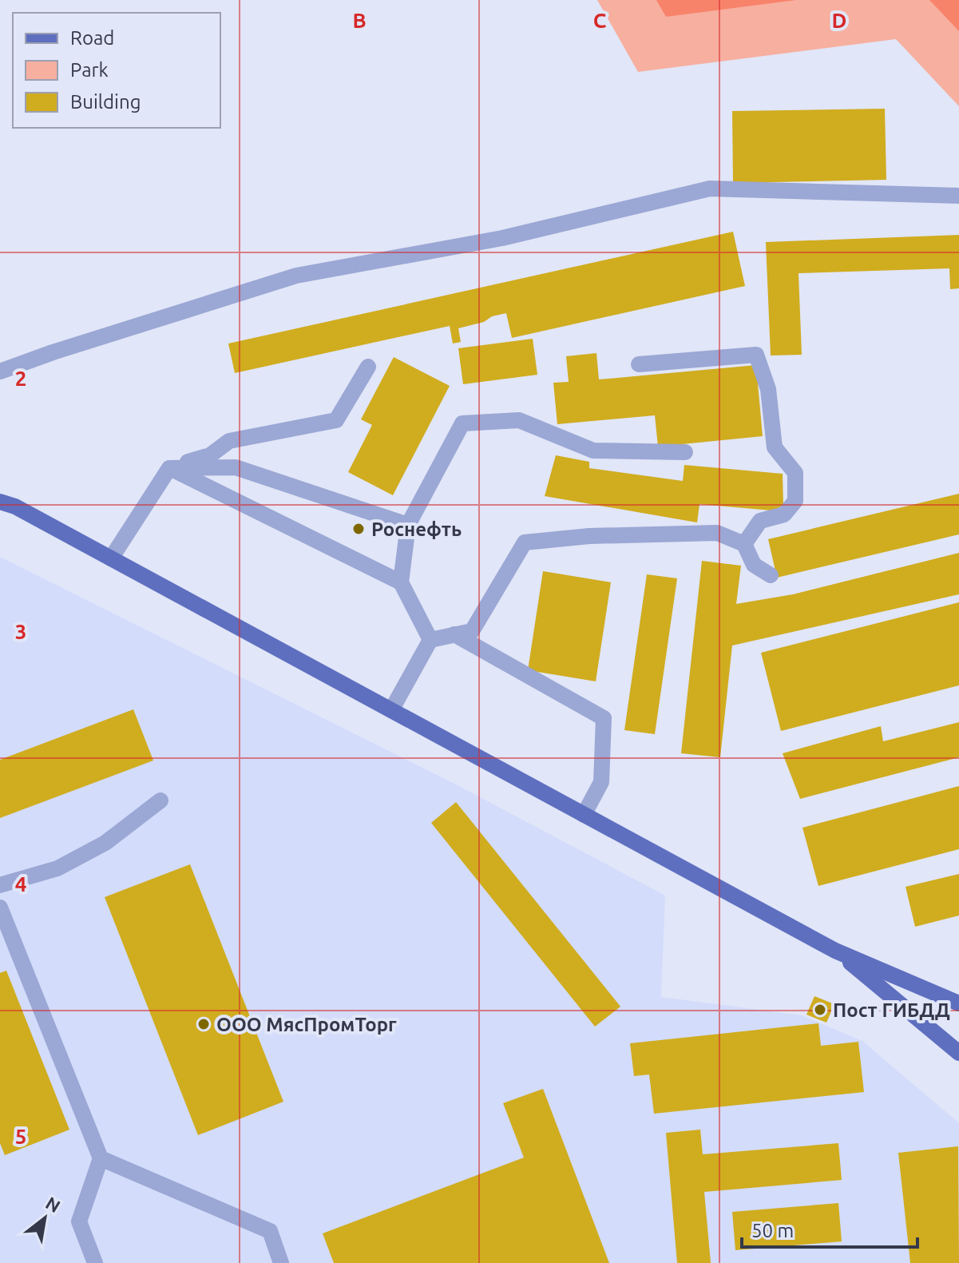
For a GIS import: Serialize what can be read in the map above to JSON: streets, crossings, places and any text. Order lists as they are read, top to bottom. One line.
{"places":["Роснефть","Пост ГИБДД","ООО МясПромТорг"],"legend":["Road","Park","Building"],"scale_bar":"50 m","north":"top right","grid":{"columns":["B","C","D"],"rows":["2","3","4","5"]}}
